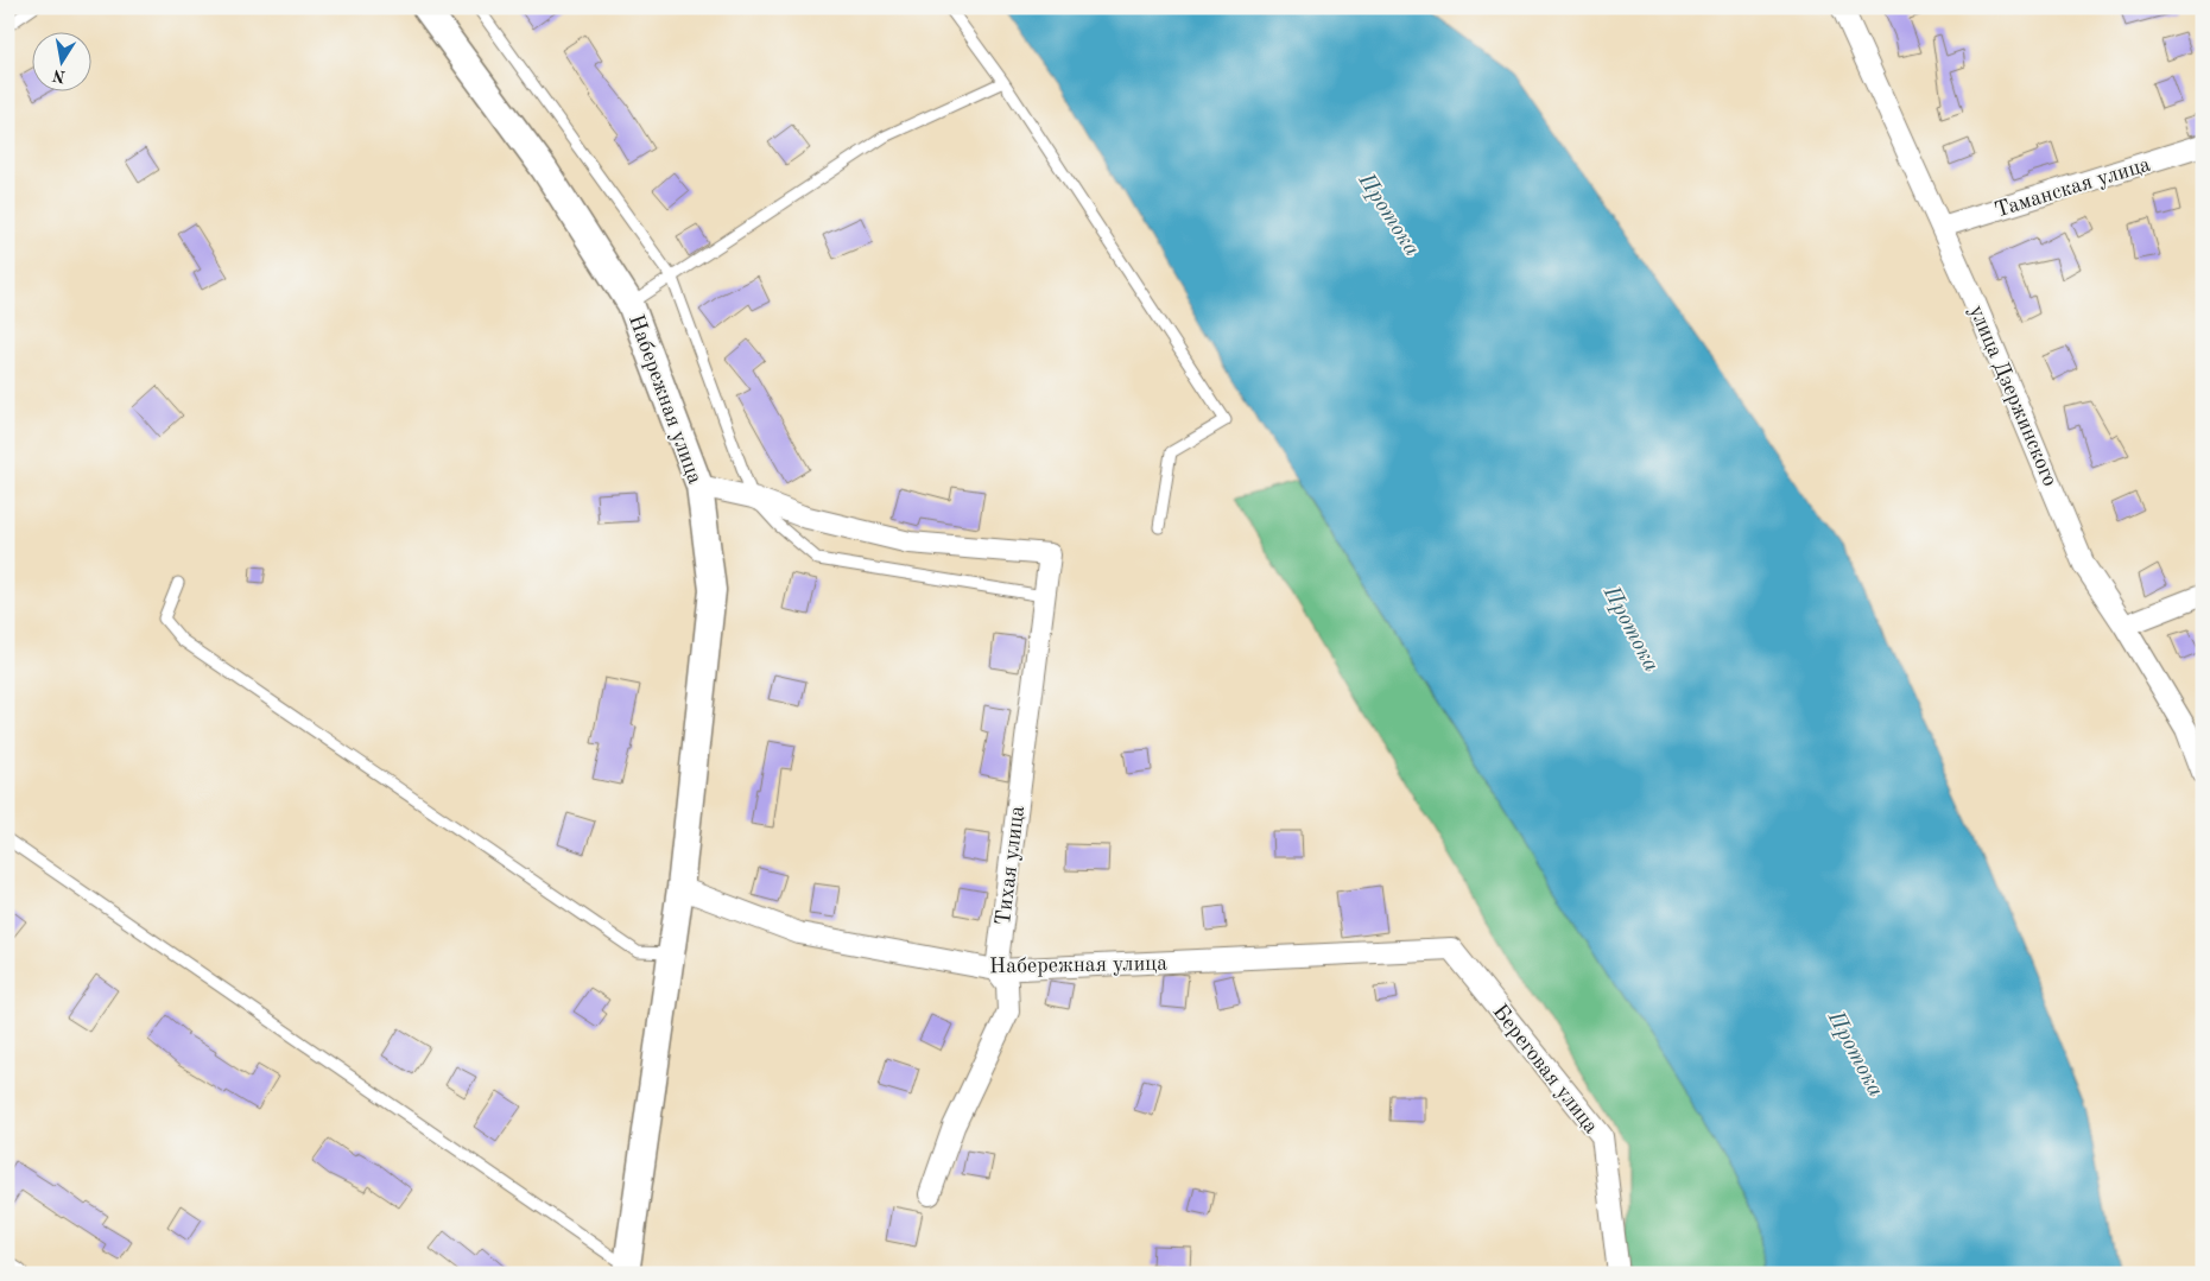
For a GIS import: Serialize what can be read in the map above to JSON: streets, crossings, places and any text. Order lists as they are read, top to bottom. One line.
{"streets":{"street":["Таманская улица","улица Дзержинского","Набережная улица","Тихая улица","Береговая улица"]},"crossings":[["Таманская улица","улица Дзержинского"],["Набережная улица","Тихая улица"],["Набережная улица","Береговая улица"]],"water":["Протока"],"north":"bottom"}
